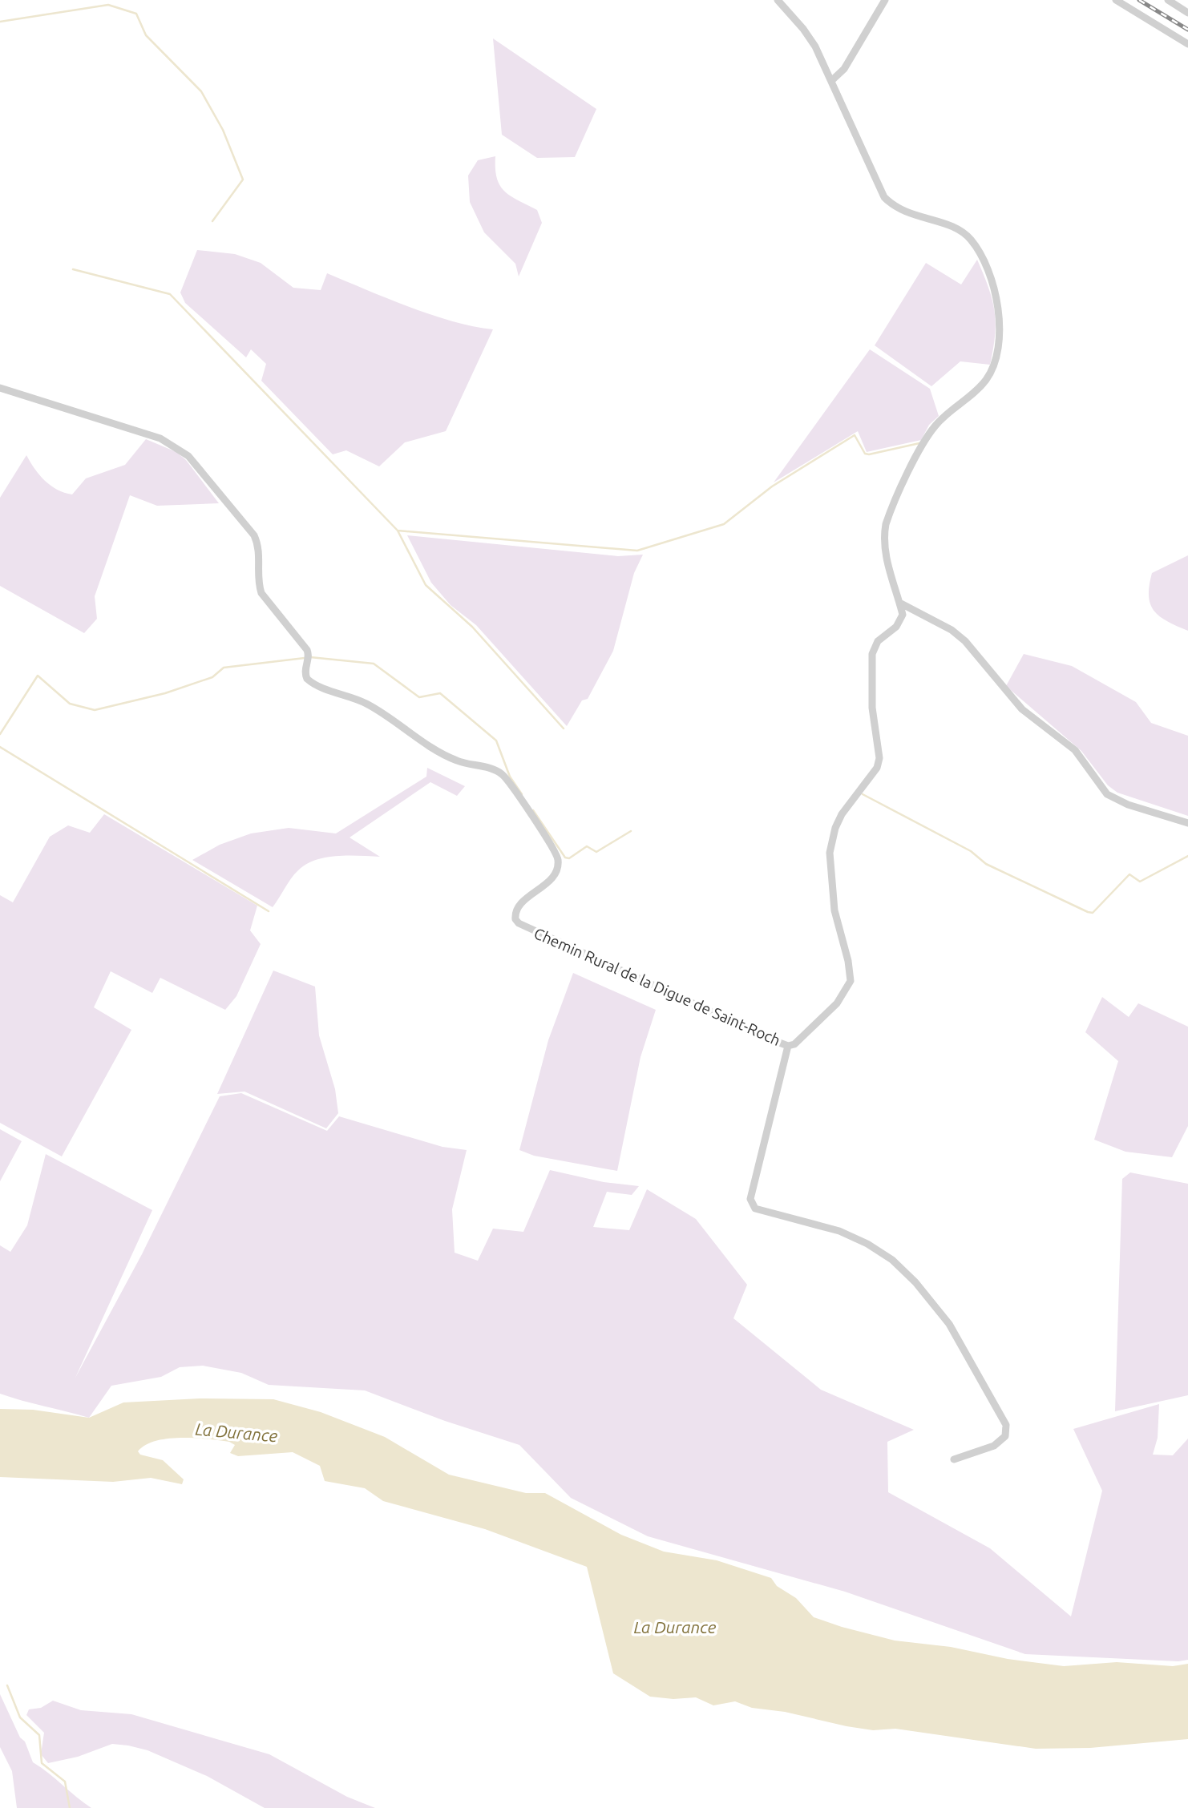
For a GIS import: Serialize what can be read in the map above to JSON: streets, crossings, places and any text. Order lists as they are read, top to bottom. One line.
{"streets":{"street":["Chemin Rural de la Digue de Saint-Roch"]},"water":["La Durance"]}
